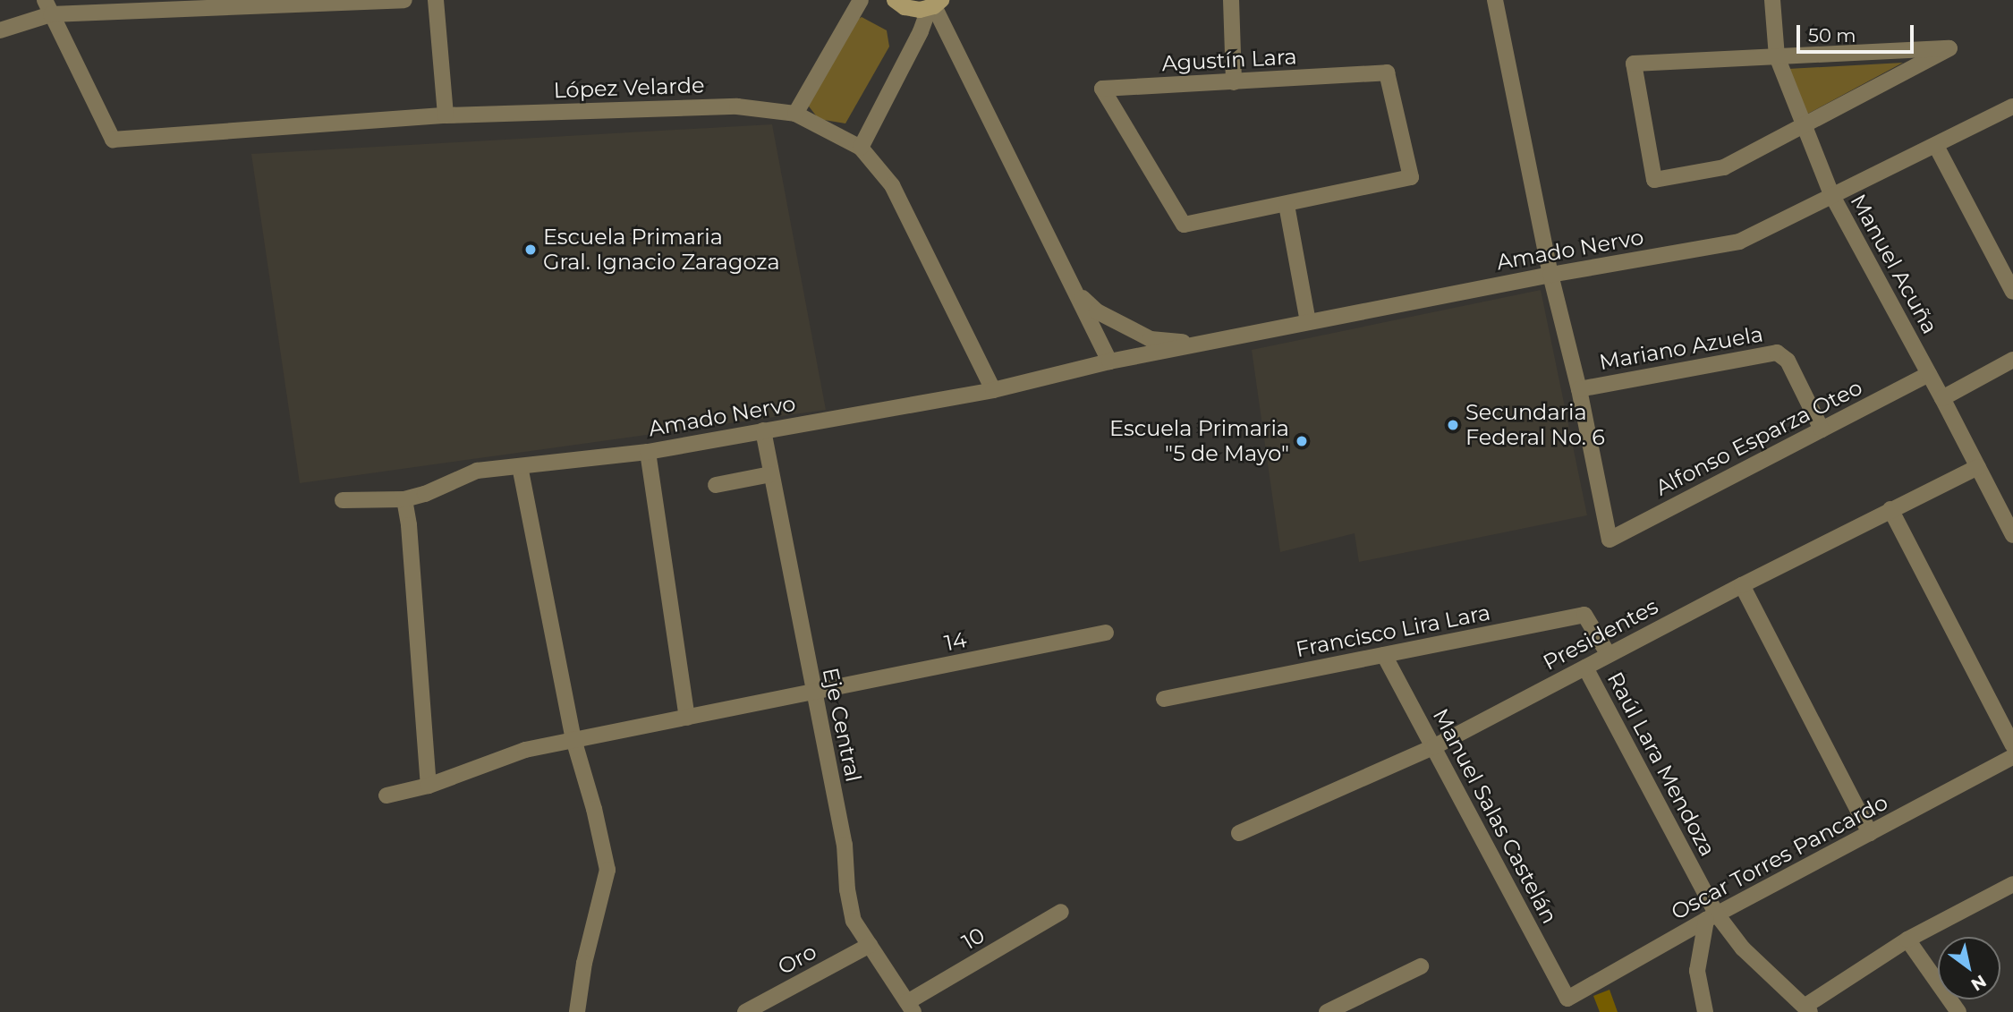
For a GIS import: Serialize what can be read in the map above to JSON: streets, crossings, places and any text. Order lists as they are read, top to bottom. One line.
{"streets":{"street":["Agustín Lara","López Velarde","Amado Nervo","Manuel Acuña","Mariano Azuela","Alfonso Esparza Oteo","Francisco Lira Lara","Presidentes","14","Eje Central","Raúl Lara Mendoza","Manuel Salas Castelán","Oscar Torres Pancardo","10","Oro"]},"crossings":[["López Velarde","Amado Nervo"],["Amado Nervo","Manuel Acuña"],["Amado Nervo","Eje Central"],["Manuel Acuña","Alfonso Esparza Oteo"],["Manuel Acuña","Presidentes"],["Mariano Azuela","Alfonso Esparza Oteo"],["Francisco Lira Lara","Presidentes"],["Francisco Lira Lara","Manuel Salas Castelán"],["Presidentes","Raúl Lara Mendoza"],["Presidentes","Manuel Salas Castelán"],["14","Eje Central"],["Eje Central","10"],["Eje Central","Oro"],["Raúl Lara Mendoza","Oscar Torres Pancardo"],["Manuel Salas Castelán","Oscar Torres Pancardo"]],"places":["Escuela Primaria Gral. Ignacio Zaragoza","Secundaria Federal No. 6","Escuela Primaria \"5 de Mayo\""],"scale_bar":"50 m","north":"bottom right"}
